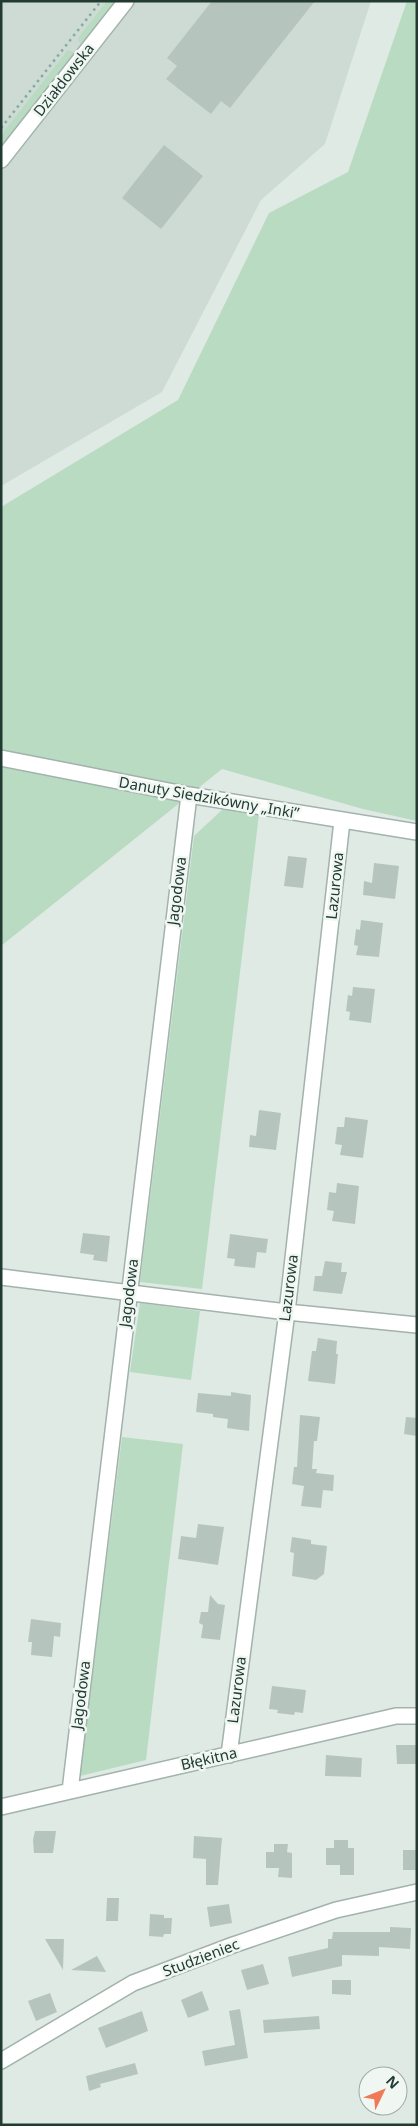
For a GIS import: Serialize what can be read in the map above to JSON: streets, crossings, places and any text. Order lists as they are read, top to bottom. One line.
{"streets":{"street":["Działdowska","Danuty Siedzikówny „Inki”","Lazurowa","Jagodowa","Błękitna","Studzieniec"]},"crossings":[["Danuty Siedzikówny „Inki”","Lazurowa"],["Danuty Siedzikówny „Inki”","Jagodowa"],["Lazurowa","Błękitna"],["Jagodowa","Błękitna"]],"north":"top right"}
